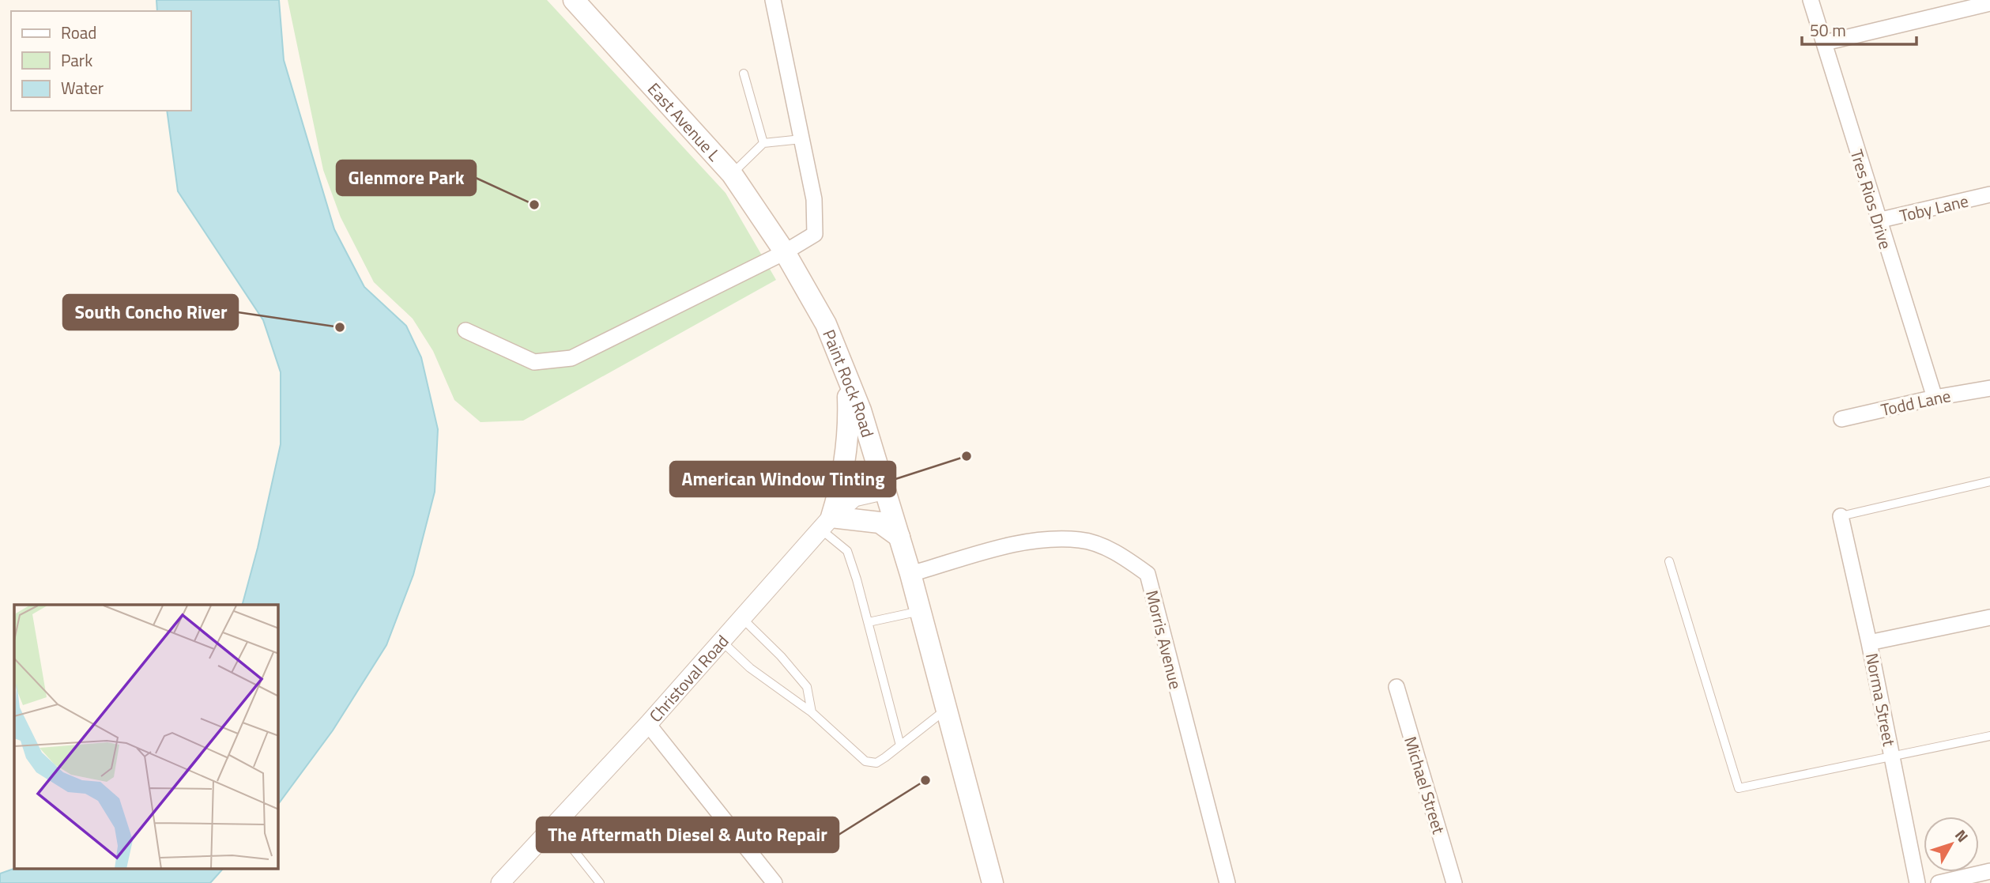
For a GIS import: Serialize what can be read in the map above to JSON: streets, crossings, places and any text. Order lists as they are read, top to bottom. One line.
{"streets":{"main road":["East Avenue L","Paint Rock Road"],"street":["Tres Rios Drive","Toby Lane","Todd Lane","Morris Avenue","Christoval Road","Norma Street","Michael Street"]},"crossings":[["East Avenue L","Paint Rock Road"],["Tres Rios Drive","Toby Lane"],["Tres Rios Drive","Todd Lane"],["Paint Rock Road","Morris Avenue"],["Paint Rock Road","Christoval Road"]],"places":["Glenmore Park","South Concho River","American Window Tinting","The Aftermath Diesel & Auto Repair"],"legend":["Road","Park","Water"],"scale_bar":"50 m","north":"top right"}
